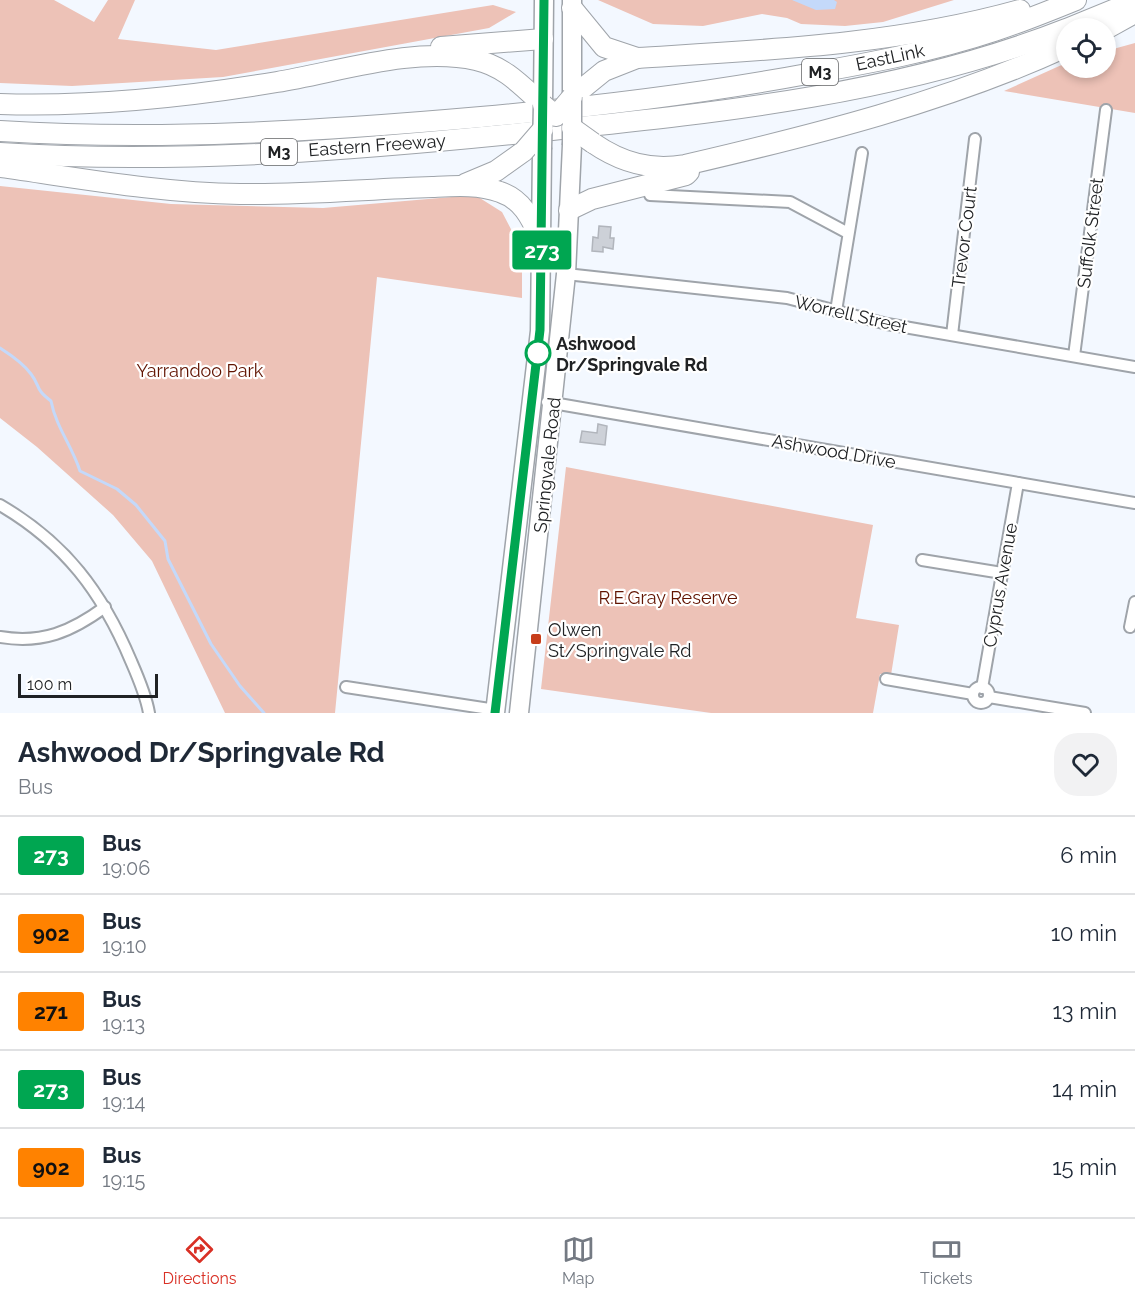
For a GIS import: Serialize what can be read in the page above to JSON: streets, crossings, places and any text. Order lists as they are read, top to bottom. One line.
{"streets":{"highway":["EastLink","M3","Eastern Freeway"],"main road":["Springvale Road"],"street":["Suffolk Street","Trevor Court","Worrell Street","Ashwood Drive","Cyprus Avenue"]},"crossings":[["EastLink","Eastern Freeway"],["EastLink","Springvale Road"],["Eastern Freeway","Springvale Road"],["Suffolk Street","Worrell Street"],["Trevor Court","Worrell Street"],["Worrell Street","Springvale Road"],["Ashwood Drive","Springvale Road"],["Ashwood Drive","Cyprus Avenue"]],"parks":["Yarrandoo Park","R.E.Gray Reserve"],"places":{"other":["Ashwood Dr/Springvale Rd"],"transit":["Olwen St/Springvale Rd"]},"lines":["bus line 273"],"scale_bar":"100 m","page":{"on_map":"273","scale":"100 m","heading":["Ashwood Dr/Springvale Rd","Bus"],"list":[{"mark":"273","name":"Bus","note":"19:06","value":"6 min"},{"mark":"902","name":"Bus","note":"19:10","value":"10 min"},{"mark":"271","name":"Bus","note":"19:13","value":"13 min"},{"mark":"273","name":"Bus","note":"19:14","value":"14 min"},{"mark":"902","name":"Bus","note":"19:15","value":"15 min"}],"tabs":["Directions","Map","Tickets"]}}
